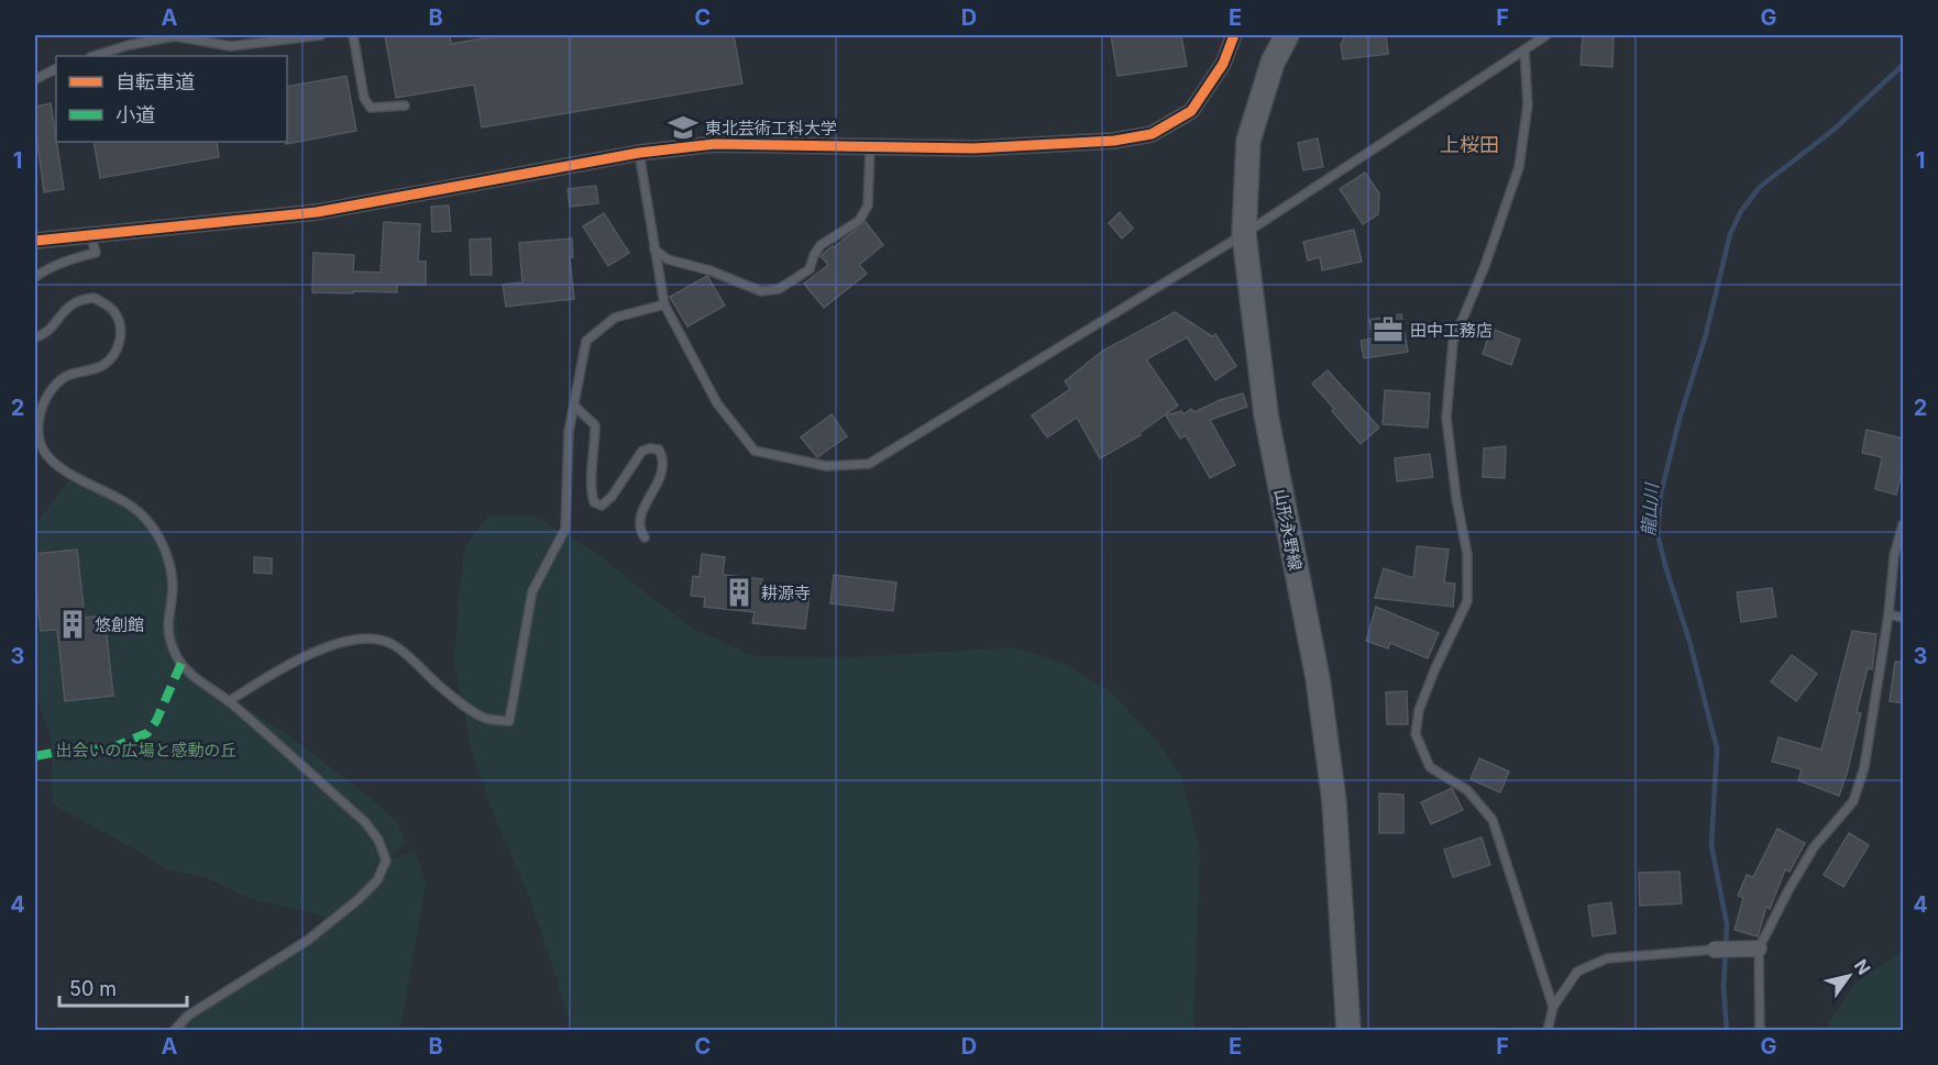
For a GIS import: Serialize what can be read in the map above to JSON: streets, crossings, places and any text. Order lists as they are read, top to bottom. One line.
{"streets":{"main road":["山形永野線"]},"districts":["上桜田"],"water":["龍山川"],"parks":["出会いの広場と感動の丘"],"places":{"school or university":["東北芸術工科大学"],"office":["田中工務店"],"building":["耕源寺","悠創館"]},"legend":["自転車道","小道"],"scale_bar":"50 m","north":"top right","grid":{"columns":["A","B","C","D","E","F","G"],"rows":["1","2","3","4"]}}
